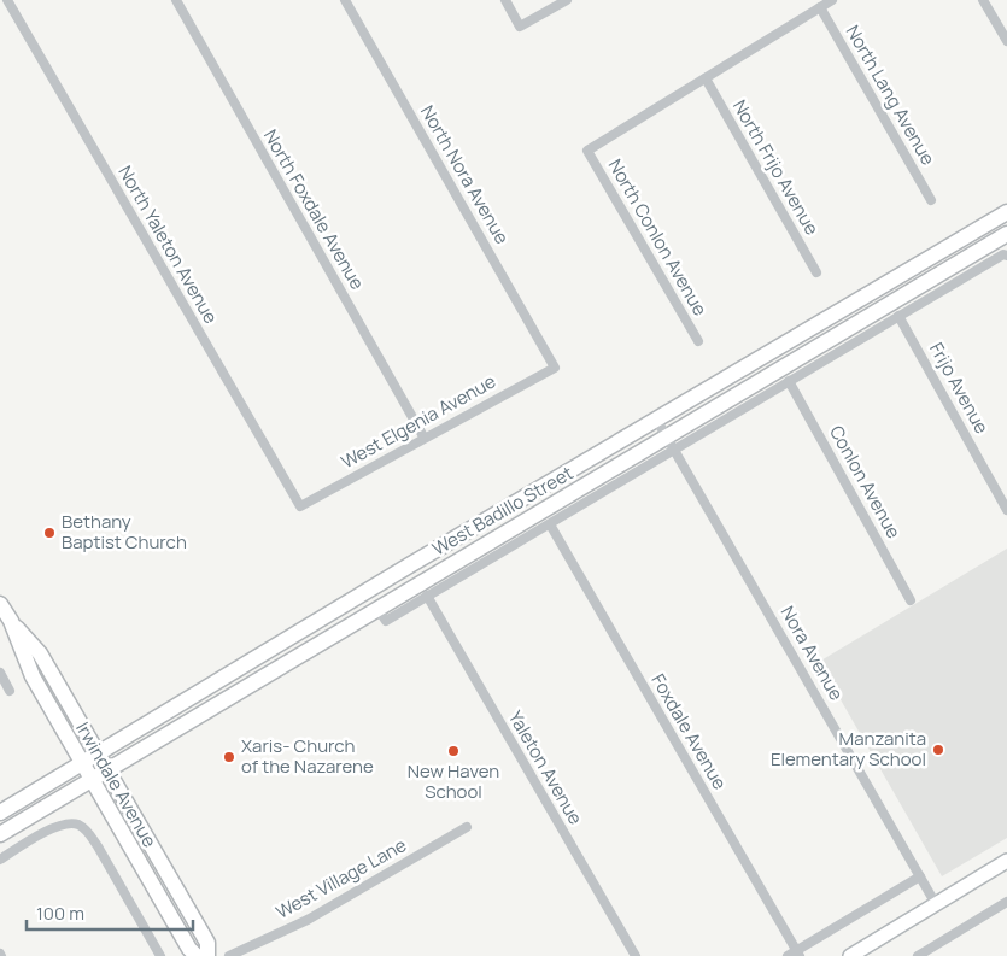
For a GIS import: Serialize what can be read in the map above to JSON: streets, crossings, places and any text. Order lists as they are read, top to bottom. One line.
{"streets":{"main road":["West Badillo Street","Irwindale Avenue"],"street":["North Lang Avenue","North Frijo Avenue","North Nora Avenue","North Foxdale Avenue","North Conlon Avenue","North Yaleton Avenue","Frijo Avenue","West Elgenia Avenue","Conlon Avenue","Nora Avenue","Foxdale Avenue","Yaleton Avenue","West Village Lane"]},"crossings":[["North Frijo Avenue","North Conlon Avenue"],["North Nora Avenue","West Elgenia Avenue"],["North Foxdale Avenue","West Elgenia Avenue"],["North Yaleton Avenue","West Elgenia Avenue"],["West Badillo Street","Nora Avenue"],["West Badillo Street","Irwindale Avenue"]],"places":["Bethany Baptist Church","Manzanita Elementary School","New Haven School","Xaris- Church of the Nazarene"],"scale_bar":"100 m"}
